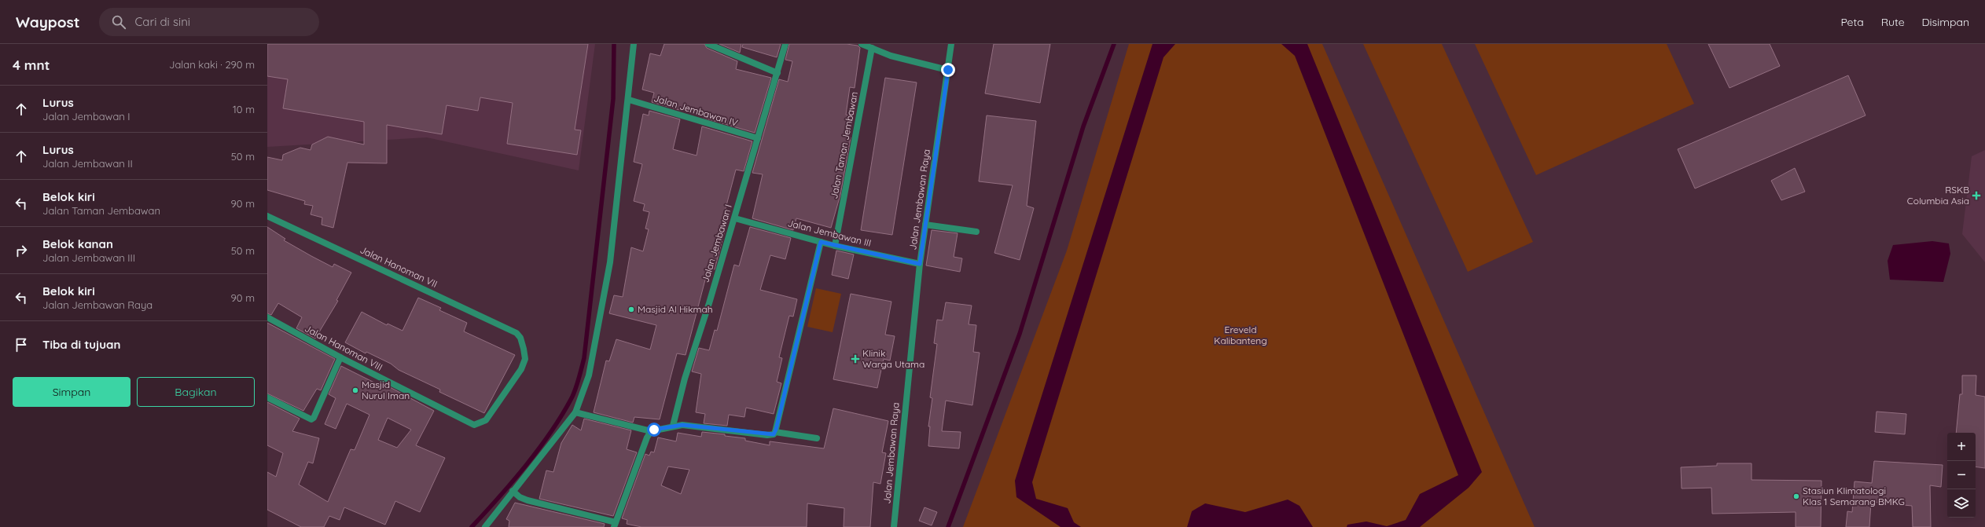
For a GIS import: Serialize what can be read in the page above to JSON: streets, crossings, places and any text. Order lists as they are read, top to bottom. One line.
{"streets":{"street":["Jalan Jembawan IV","Jalan Taman Jembawan","Jalan Jembawan Raya","Jalan Jembawan III","Jalan Jembawan I","Jalan Hanoman VII","Jalan Hanoman VIII"]},"crossings":[["Jalan Jembawan IV","Jalan Jembawan I"],["Jalan Taman Jembawan","Jalan Jembawan III"],["Jalan Jembawan Raya","Jalan Jembawan III"],["Jalan Jembawan III","Jalan Jembawan I"],["Jalan Hanoman VII","Jalan Hanoman VIII"]],"parks":["Ereveld Kalibanteng"],"places":{"health":["RSKB Columbia Asia","Klinik Warga Utama"],"other":["Masjid Al Hikmah","Masjid Nurul Iman","Stasiun Klimatologi Klas 1 Semarang BMKG"]},"page":{"header":"Waypost","search":"Cari di sini","nav":["Peta","Rute","Disimpan"],"heading":["4 mnt","Jalan kaki · 290 m"],"list":[["Lurus","Jalan Jembawan I","10 m"],["Lurus","Jalan Jembawan II","50 m"],["Belok kiri","Jalan Taman Jembawan","90 m"],["Belok kanan","Jalan Jembawan III","50 m"],["Belok kiri","Jalan Jembawan Raya","90 m"],"Tiba di tujuan"],"buttons":["Simpan","Bagikan"],"map_buttons":["+","−"]}}
